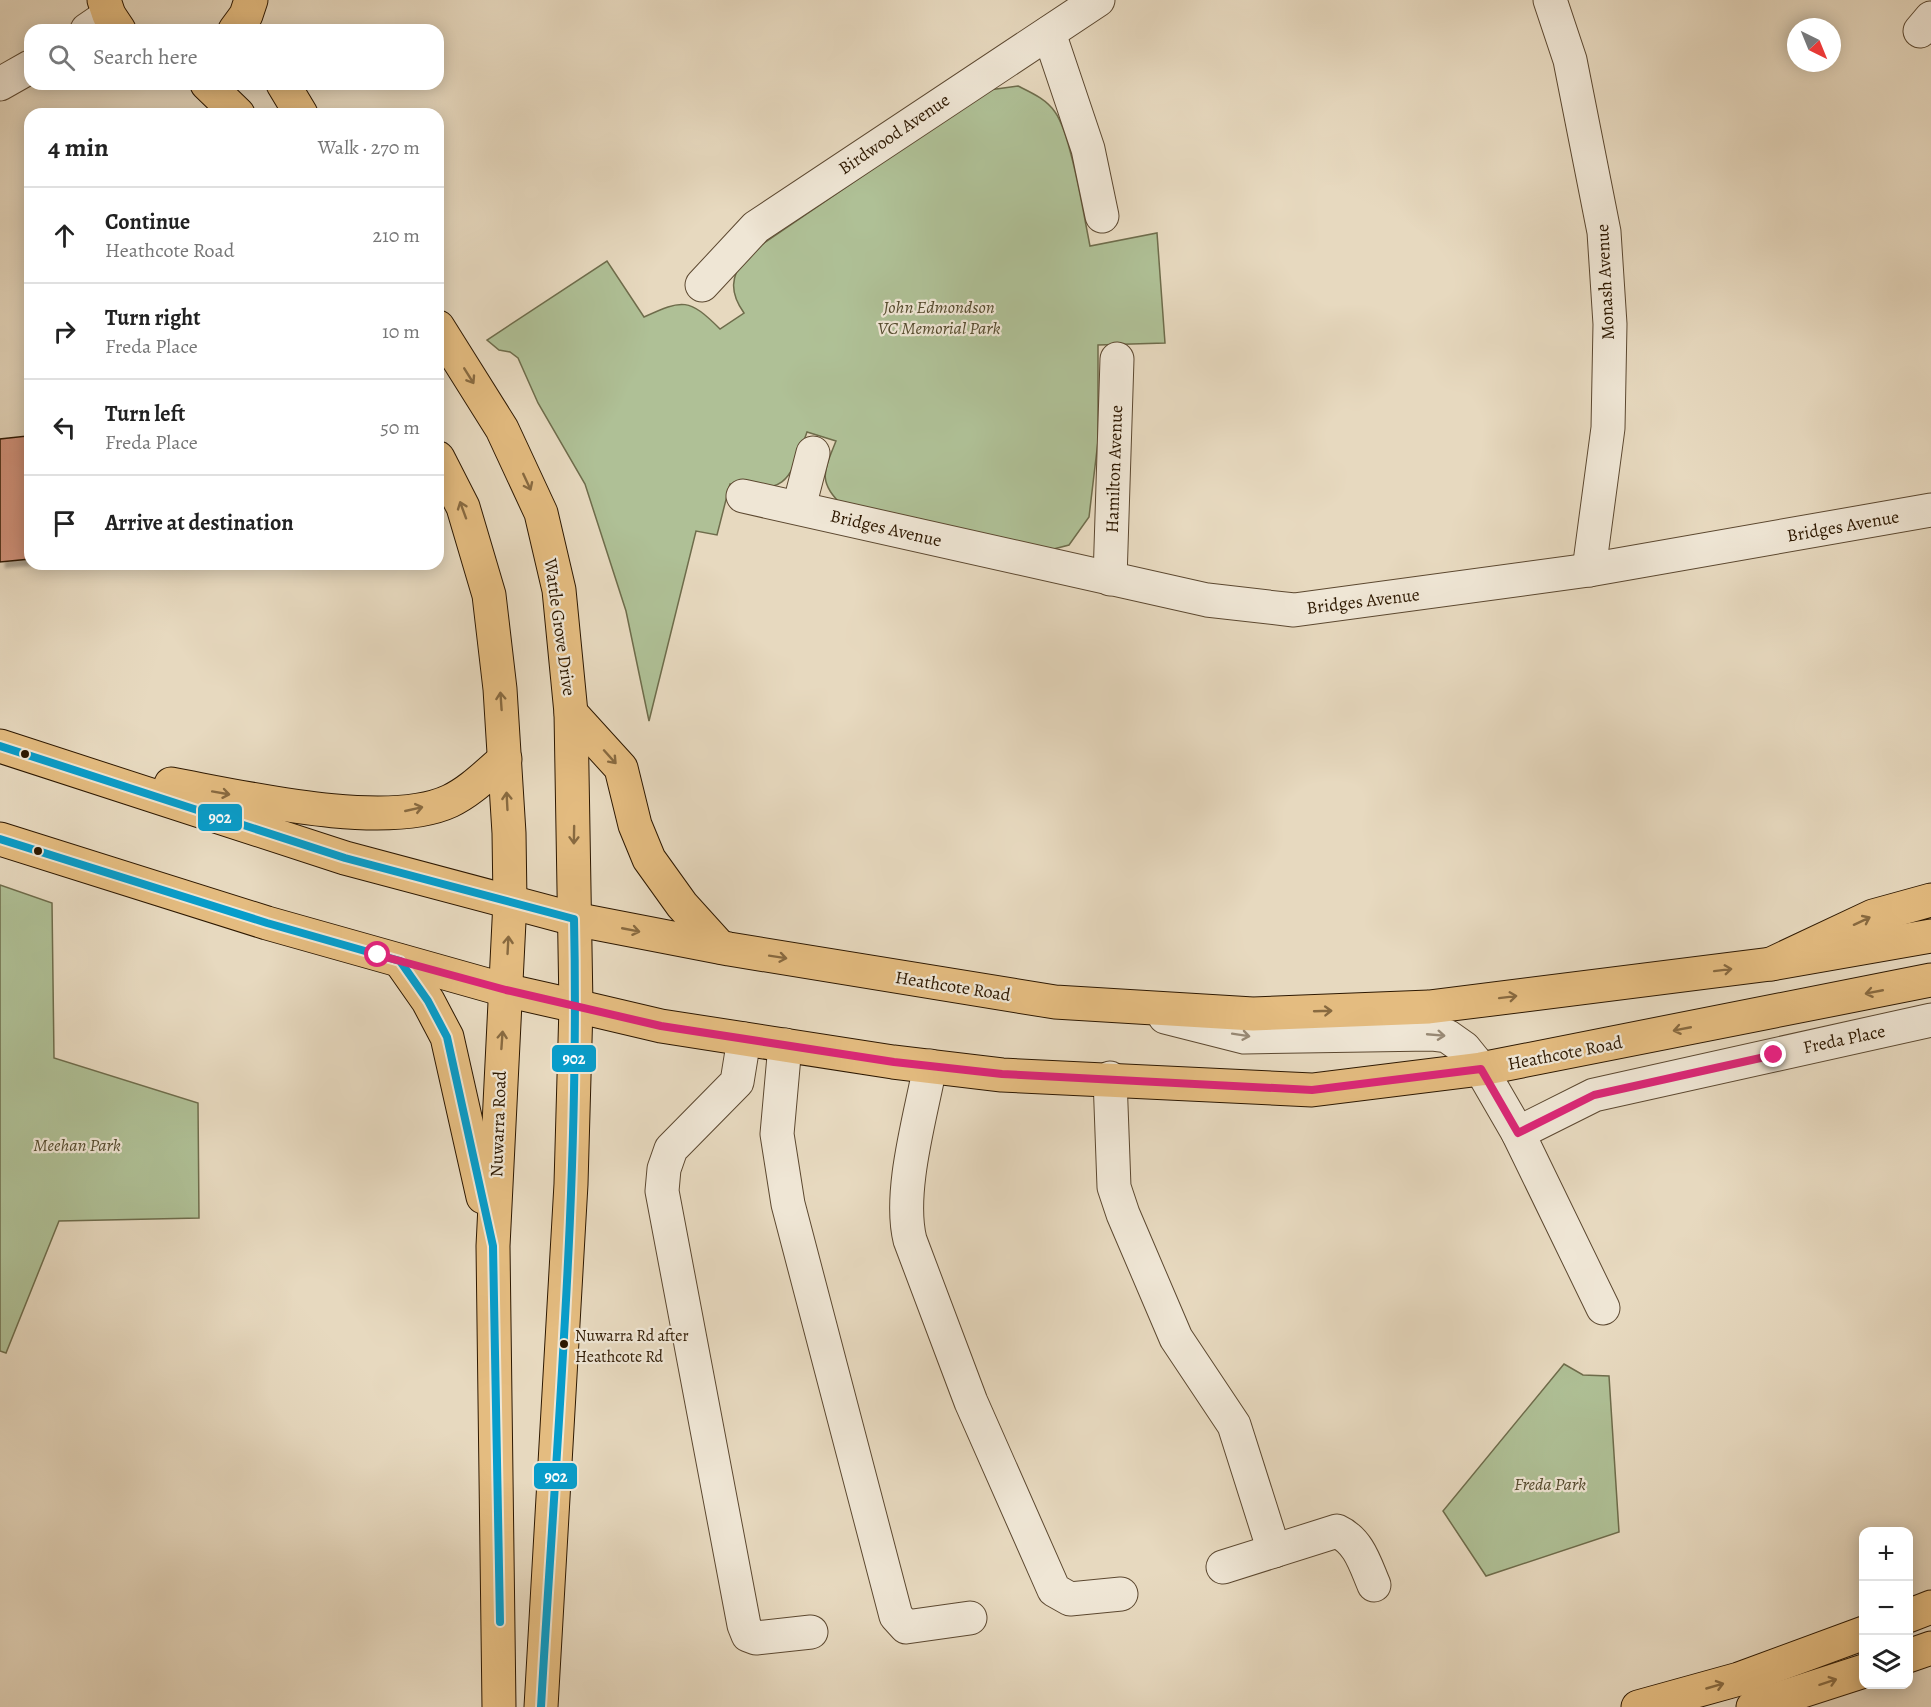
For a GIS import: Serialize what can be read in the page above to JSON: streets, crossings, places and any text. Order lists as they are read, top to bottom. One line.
{"streets":{"main road":["Wattle Grove Drive","Heathcote Road","Nuwarra Road"],"street":["Birdwood Avenue","Monash Avenue","Hamilton Avenue","Bridges Avenue","Freda Place"]},"crossings":[["Monash Avenue","Bridges Avenue"],["Hamilton Avenue","Bridges Avenue"],["Wattle Grove Drive","Heathcote Road"],["Heathcote Road","Nuwarra Road"]],"parks":["John Edmondson VC Memorial Park","Meehan Park","Freda Park"],"places":["Nuwarra Rd after Heathcote Rd"],"lines":["transit line 902"],"north":"bottom right","page":{"search":"Search here","heading":["4 min","Walk · 270 m"],"list":[["Continue","Heathcote Road","210 m"],["Turn right","Freda Place","10 m"],["Turn left","Freda Place","50 m"],"Arrive at destination"],"map_buttons":["+","−"]}}
